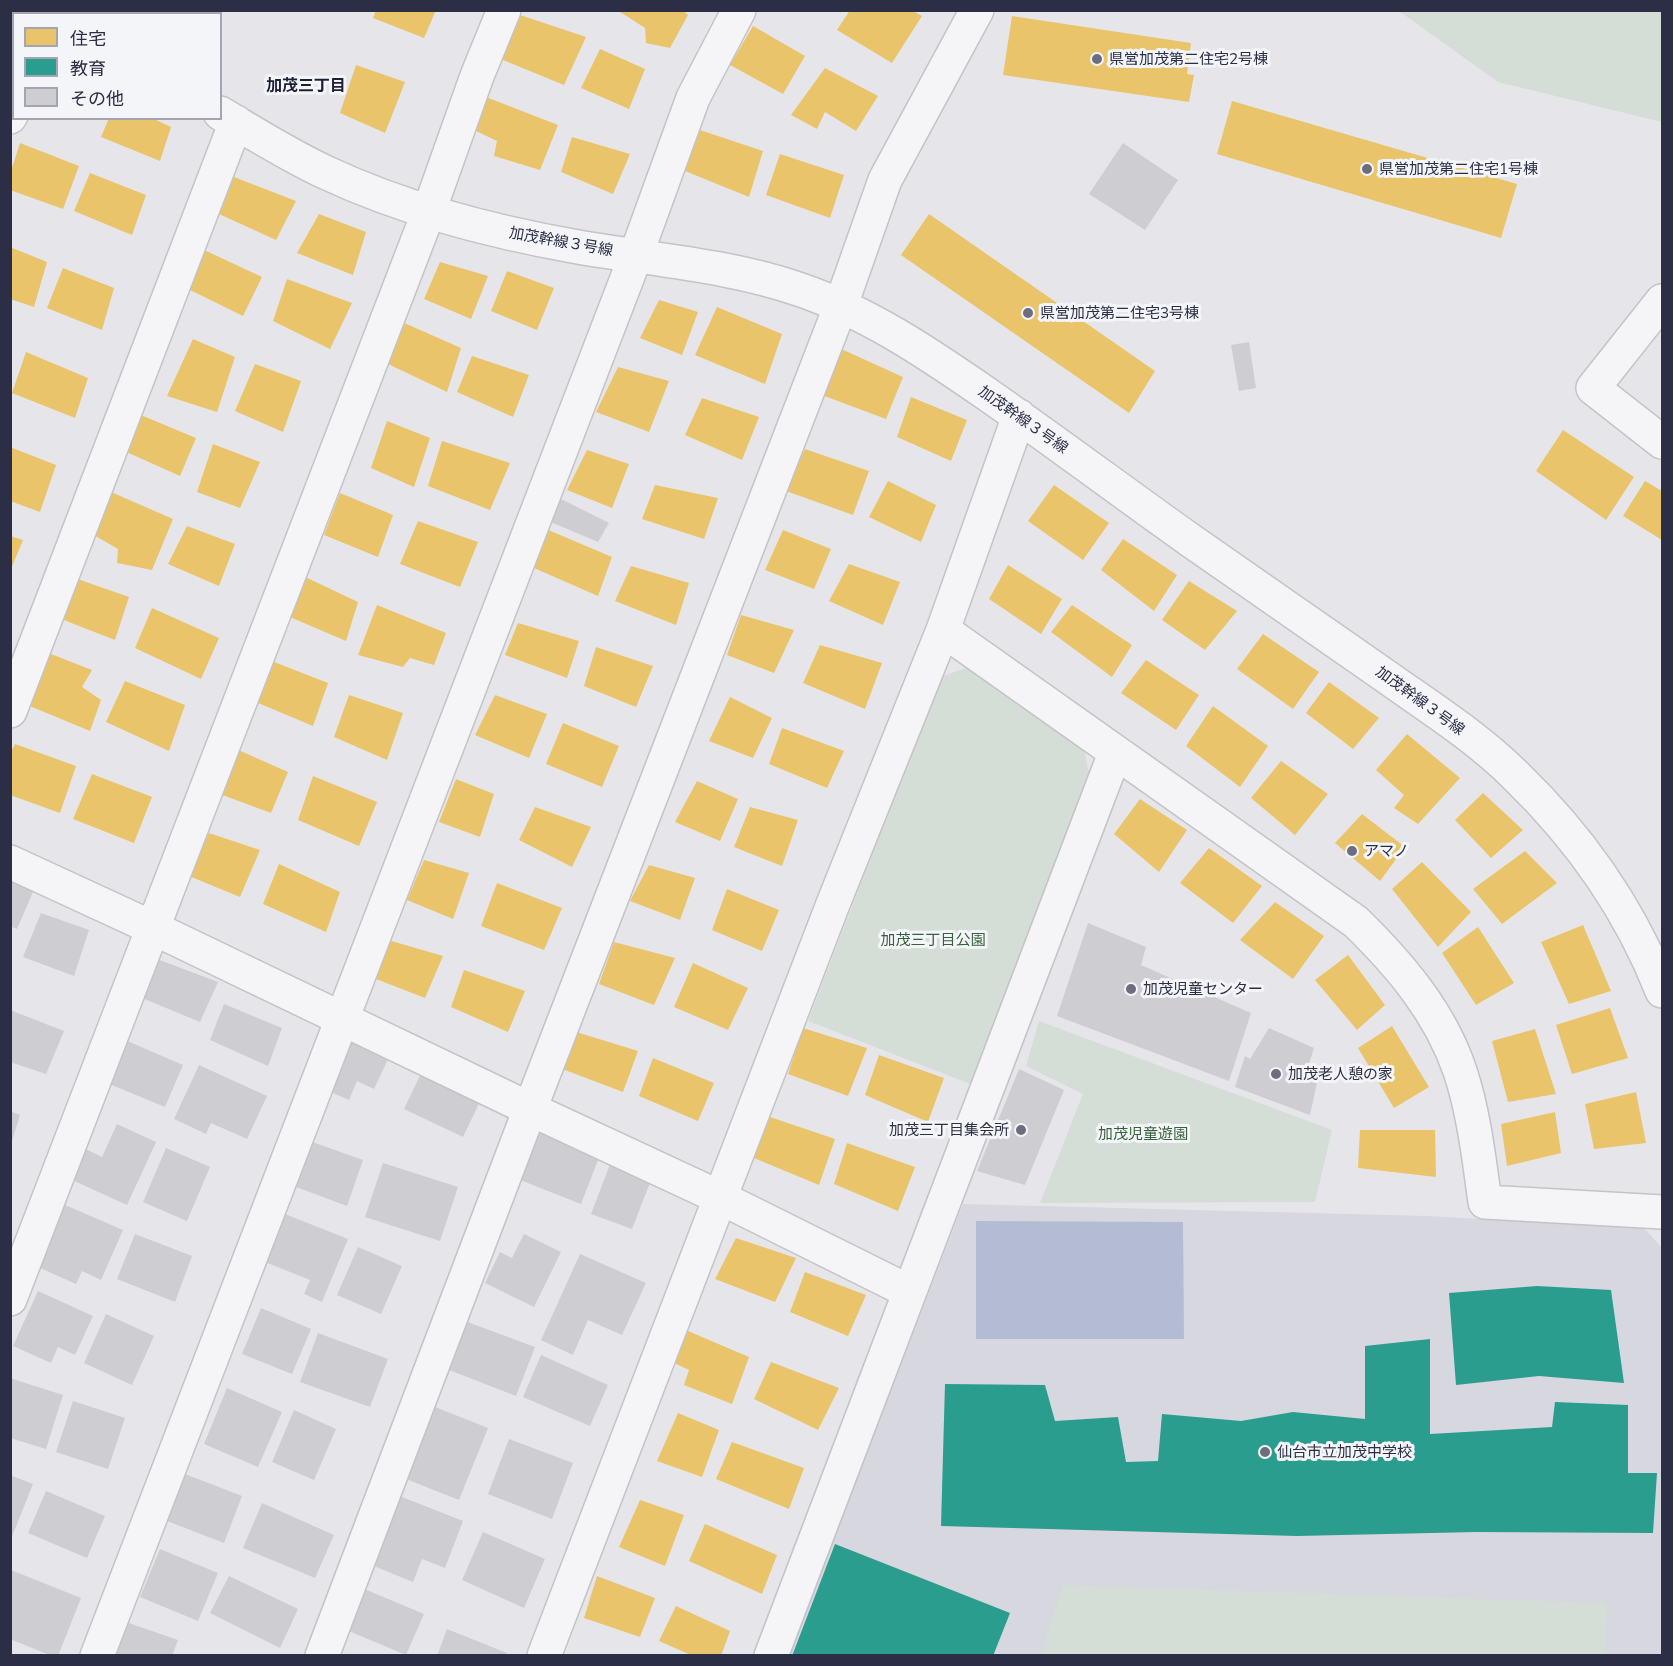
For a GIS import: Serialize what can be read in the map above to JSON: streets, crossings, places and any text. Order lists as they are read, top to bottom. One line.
{"streets":{"street":["加茂幹線３号線"]},"districts":["加茂三丁目"],"parks":["加茂三丁目公園","加茂児童遊園"],"places":["県営加茂第二住宅2号棟","県営加茂第二住宅1号棟","県営加茂第二住宅3号棟","アマノ","加茂児童センター","加茂老人憩の家","加茂三丁目集会所","仙台市立加茂中学校"],"legend":["住宅","教育","その他"]}
